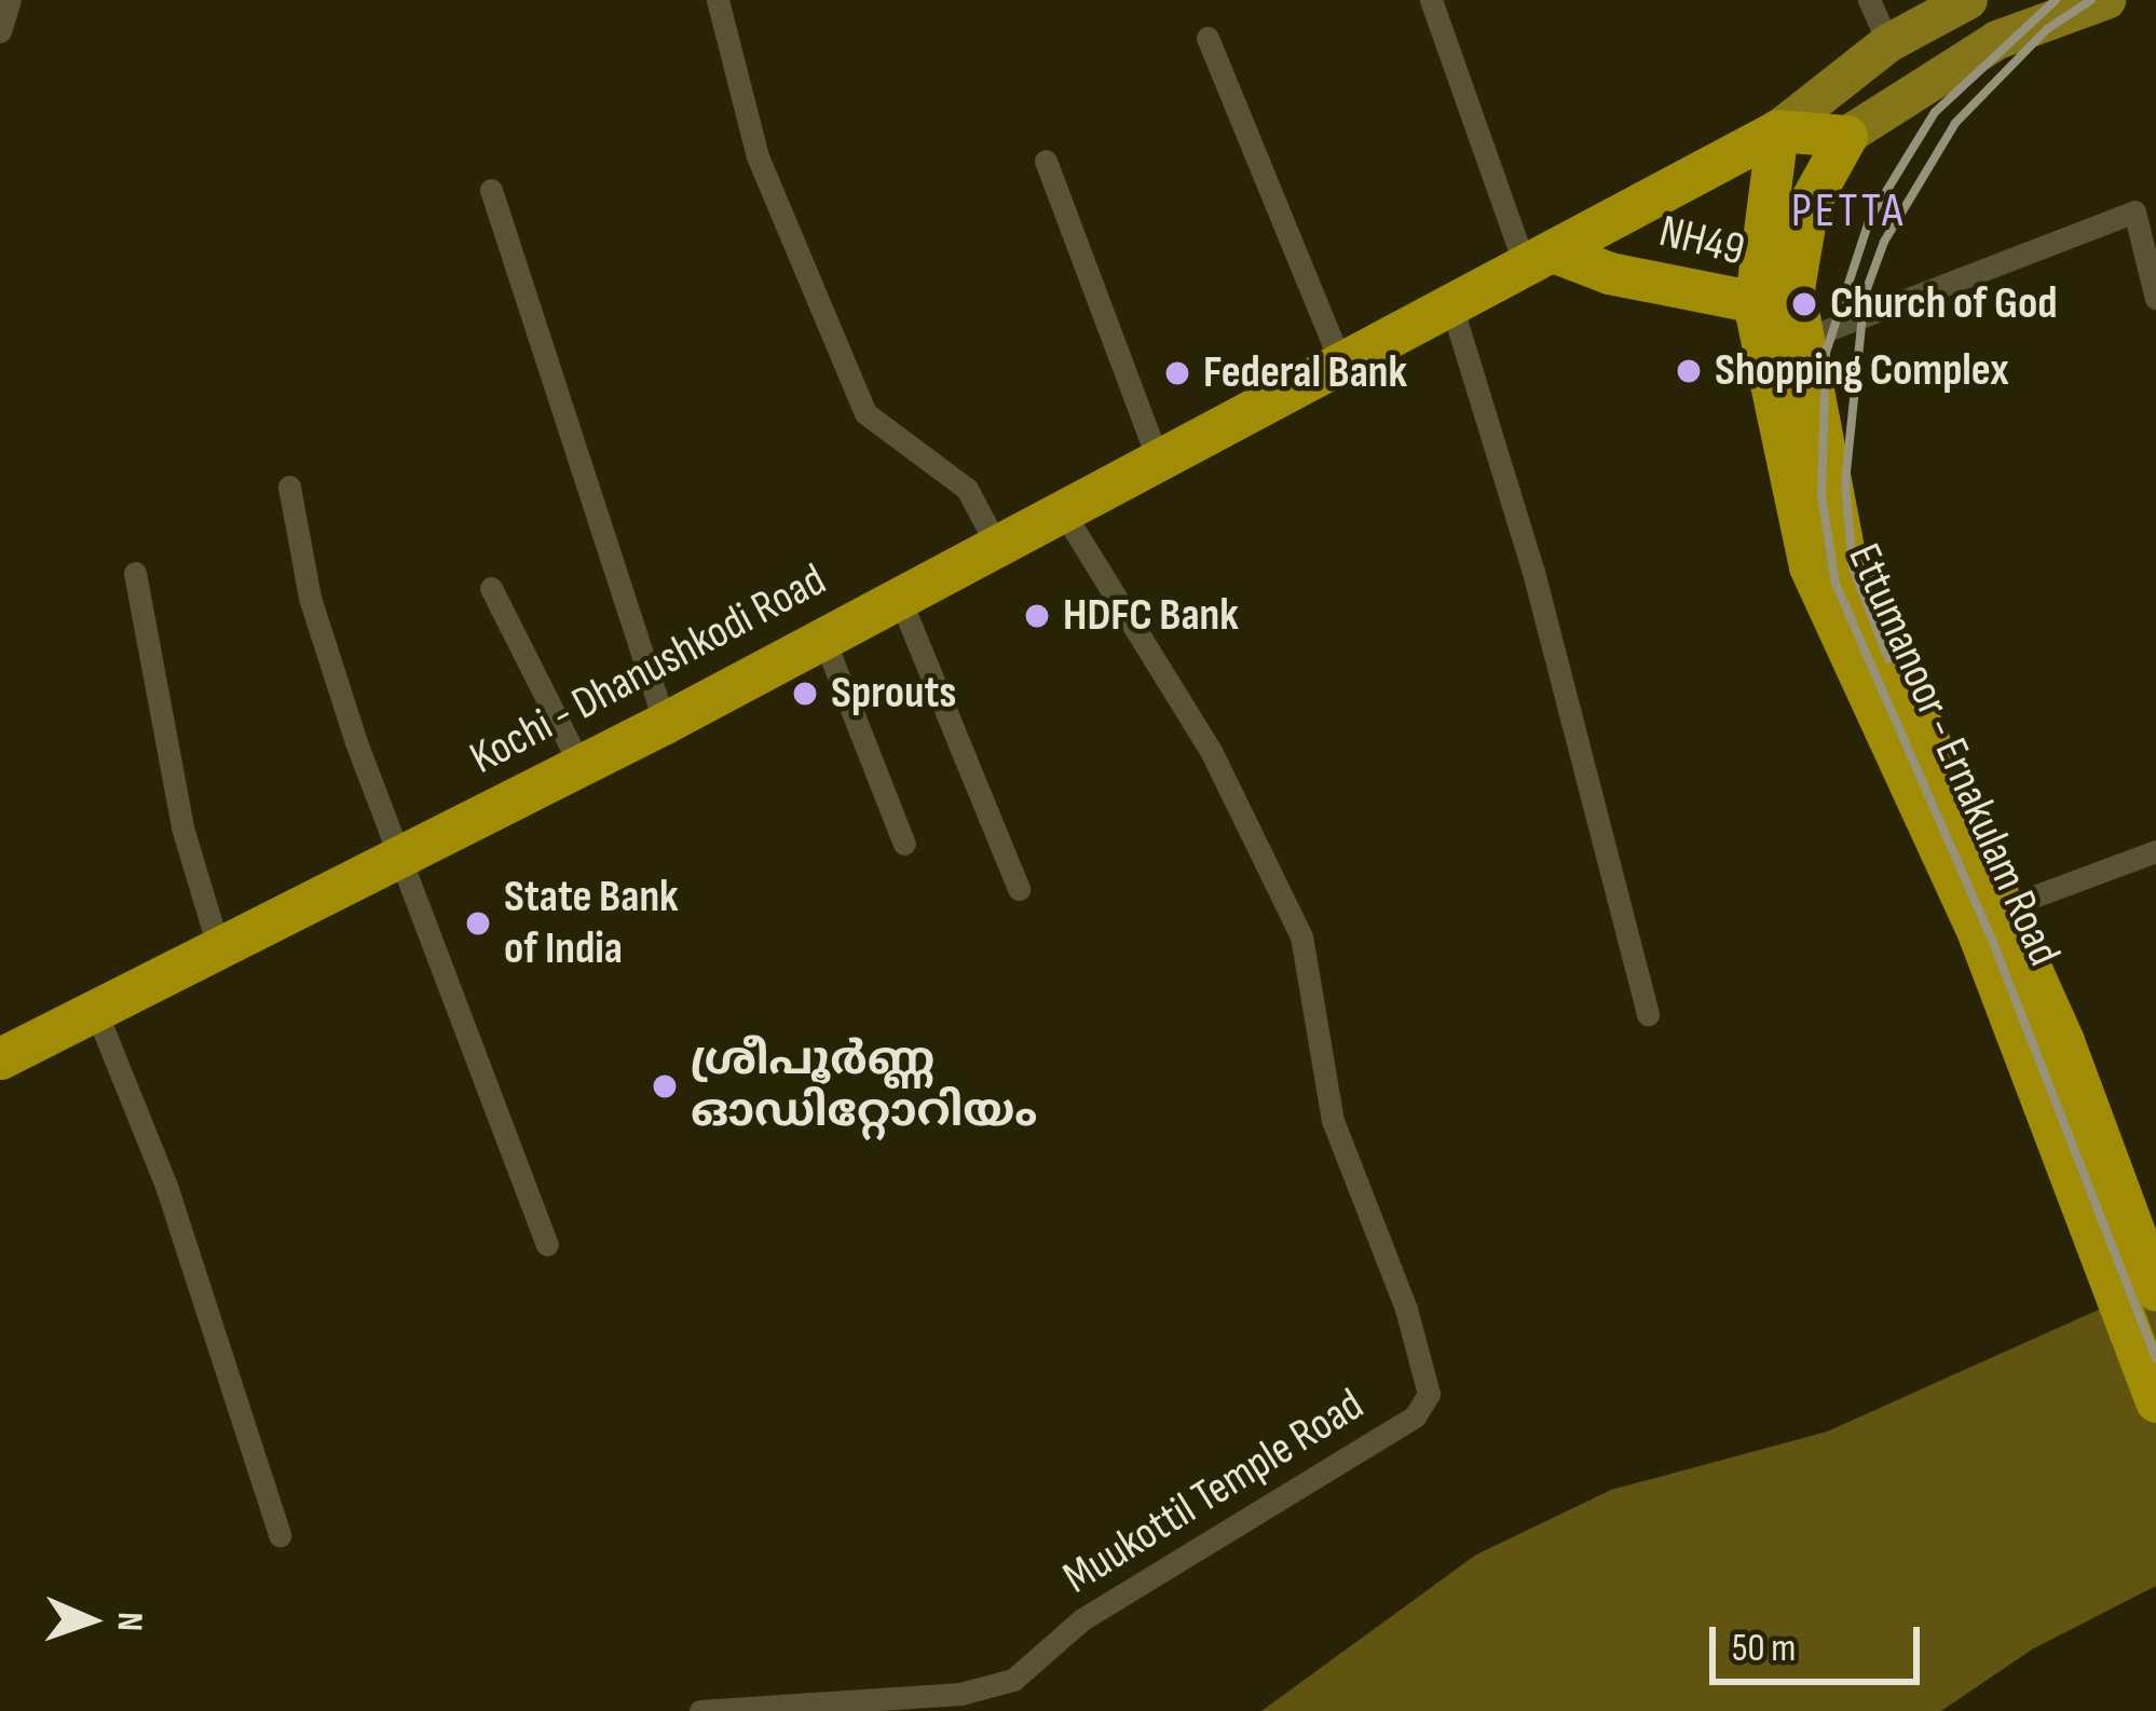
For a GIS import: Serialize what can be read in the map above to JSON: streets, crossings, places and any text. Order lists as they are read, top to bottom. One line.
{"streets":{"highway":["NH49","Kochi - Dhanushkodi Road","Ettumanoor - Ernakulam Road"],"street":["Muukottil Temple Road"]},"crossings":[["NH49","Kochi - Dhanushkodi Road"],["NH49","Ettumanoor - Ernakulam Road"],["Kochi - Dhanushkodi Road","Ettumanoor - Ernakulam Road"],["Kochi - Dhanushkodi Road","Muukottil Temple Road"]],"districts":["PETTA"],"places":["Church of God","Shopping Complex","Federal Bank","HDFC Bank","Sprouts","State Bank of India","ശ്രീപൂർണ്ണ ഓഡിറ്റോറിയം"],"scale_bar":"50 m","north":"right"}
